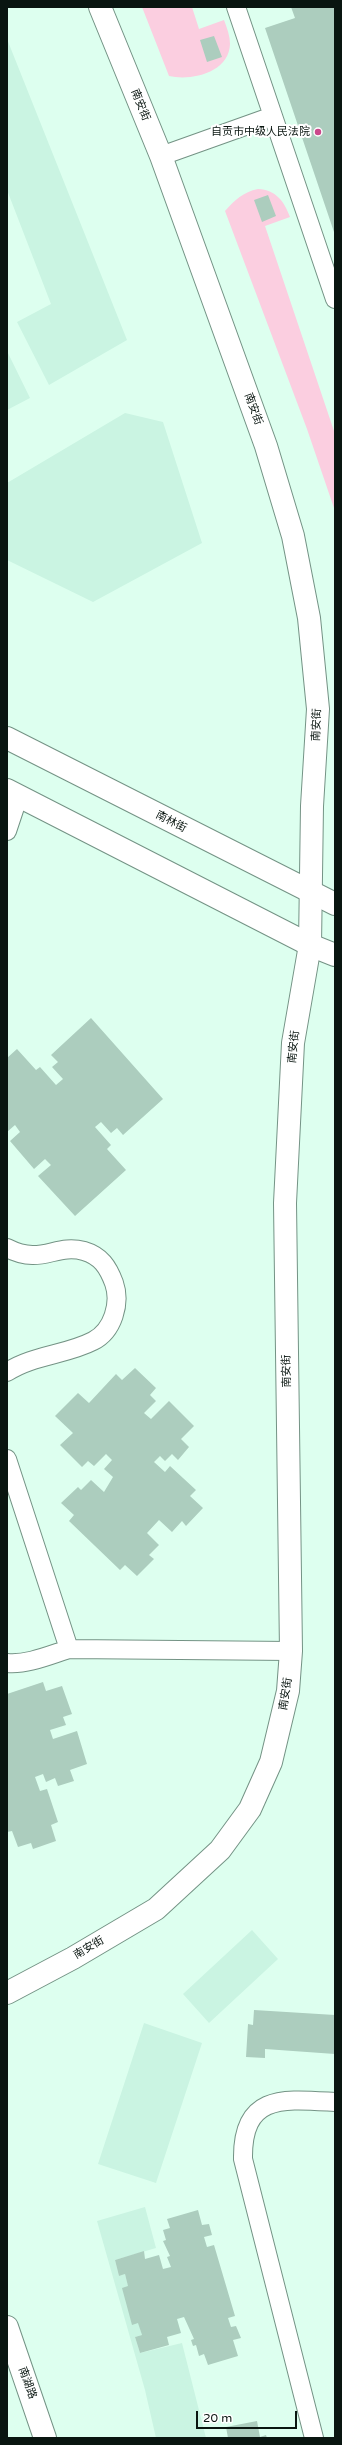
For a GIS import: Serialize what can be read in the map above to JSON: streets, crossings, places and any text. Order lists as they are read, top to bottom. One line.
{"streets":{"street":["南安街","南林街","南湖路"]},"crossings":[["南安街","南林街"]],"places":["自贡市中级人民法院"],"scale_bar":"20 m"}
